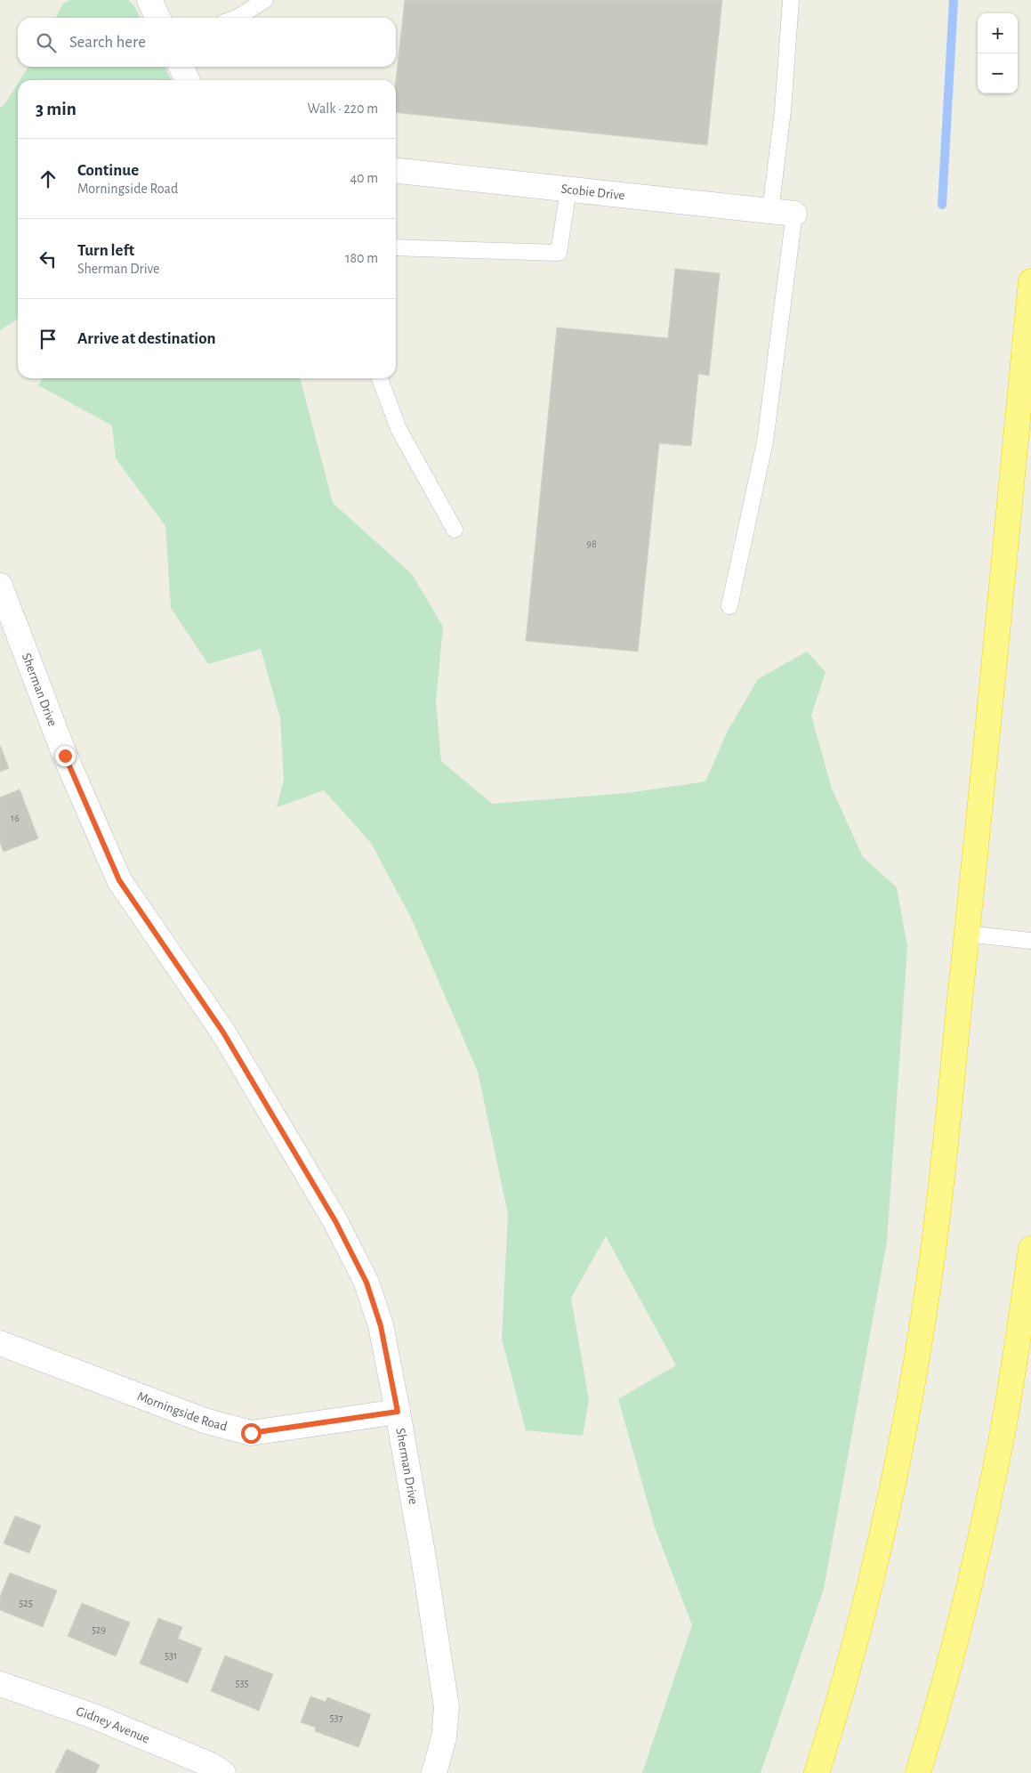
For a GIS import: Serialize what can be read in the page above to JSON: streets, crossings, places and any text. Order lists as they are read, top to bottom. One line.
{"streets":{"street":["Scobie Drive","Sherman Drive","Morningside Road","Gidney Avenue"]},"crossings":[["Sherman Drive","Morningside Road"]],"house_numbers":["98","16","525","529","531","535","537"],"page":{"map_buttons":["+","−"],"search":"Search here","heading":["3 min","Walk · 220 m"],"list":[["Continue","Morningside Road","40 m"],["Turn left","Sherman Drive","180 m"],"Arrive at destination"]}}
